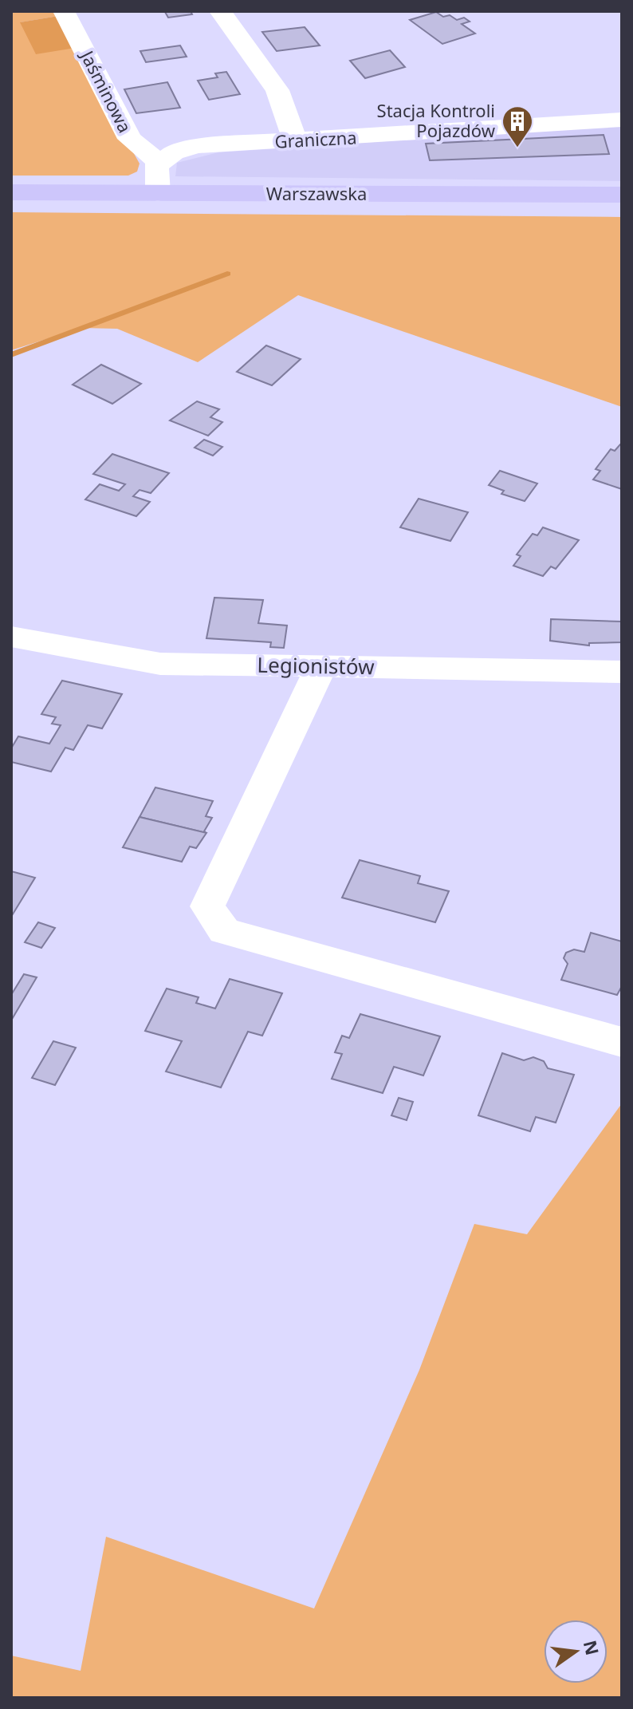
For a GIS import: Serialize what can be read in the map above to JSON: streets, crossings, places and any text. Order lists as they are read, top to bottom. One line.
{"streets":{"main road":["Warszawska"],"street":["Jaśminowa","Graniczna","Legionistów"]},"crossings":[["Jaśminowa","Graniczna"]],"places":{"building":["Stacja Kontroli Pojazdów"]},"north":"right"}
